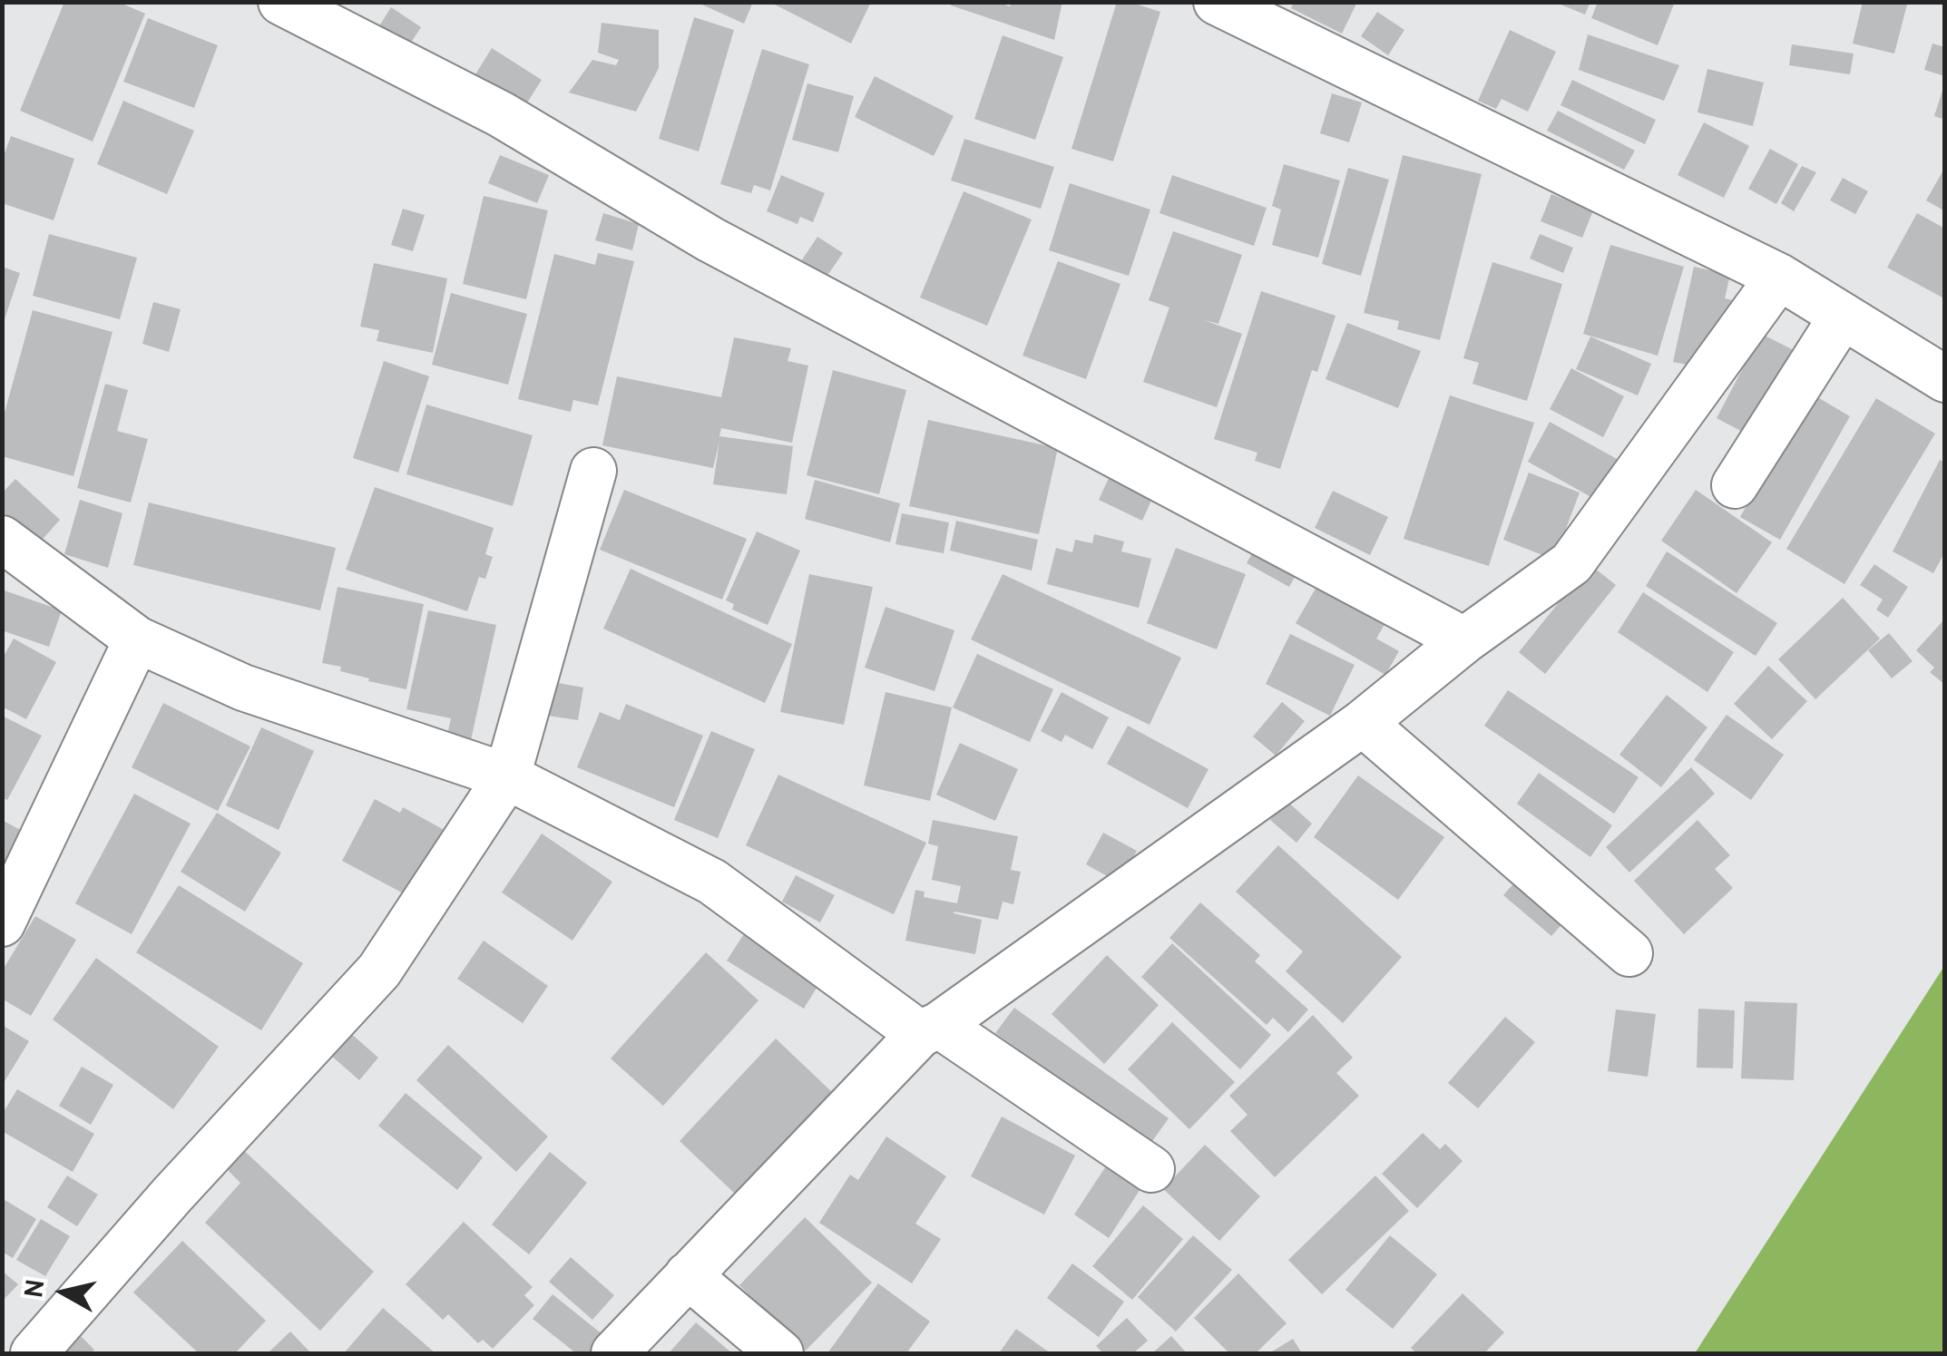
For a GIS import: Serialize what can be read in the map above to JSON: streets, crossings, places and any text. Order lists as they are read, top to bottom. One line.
{"north":"left"}
